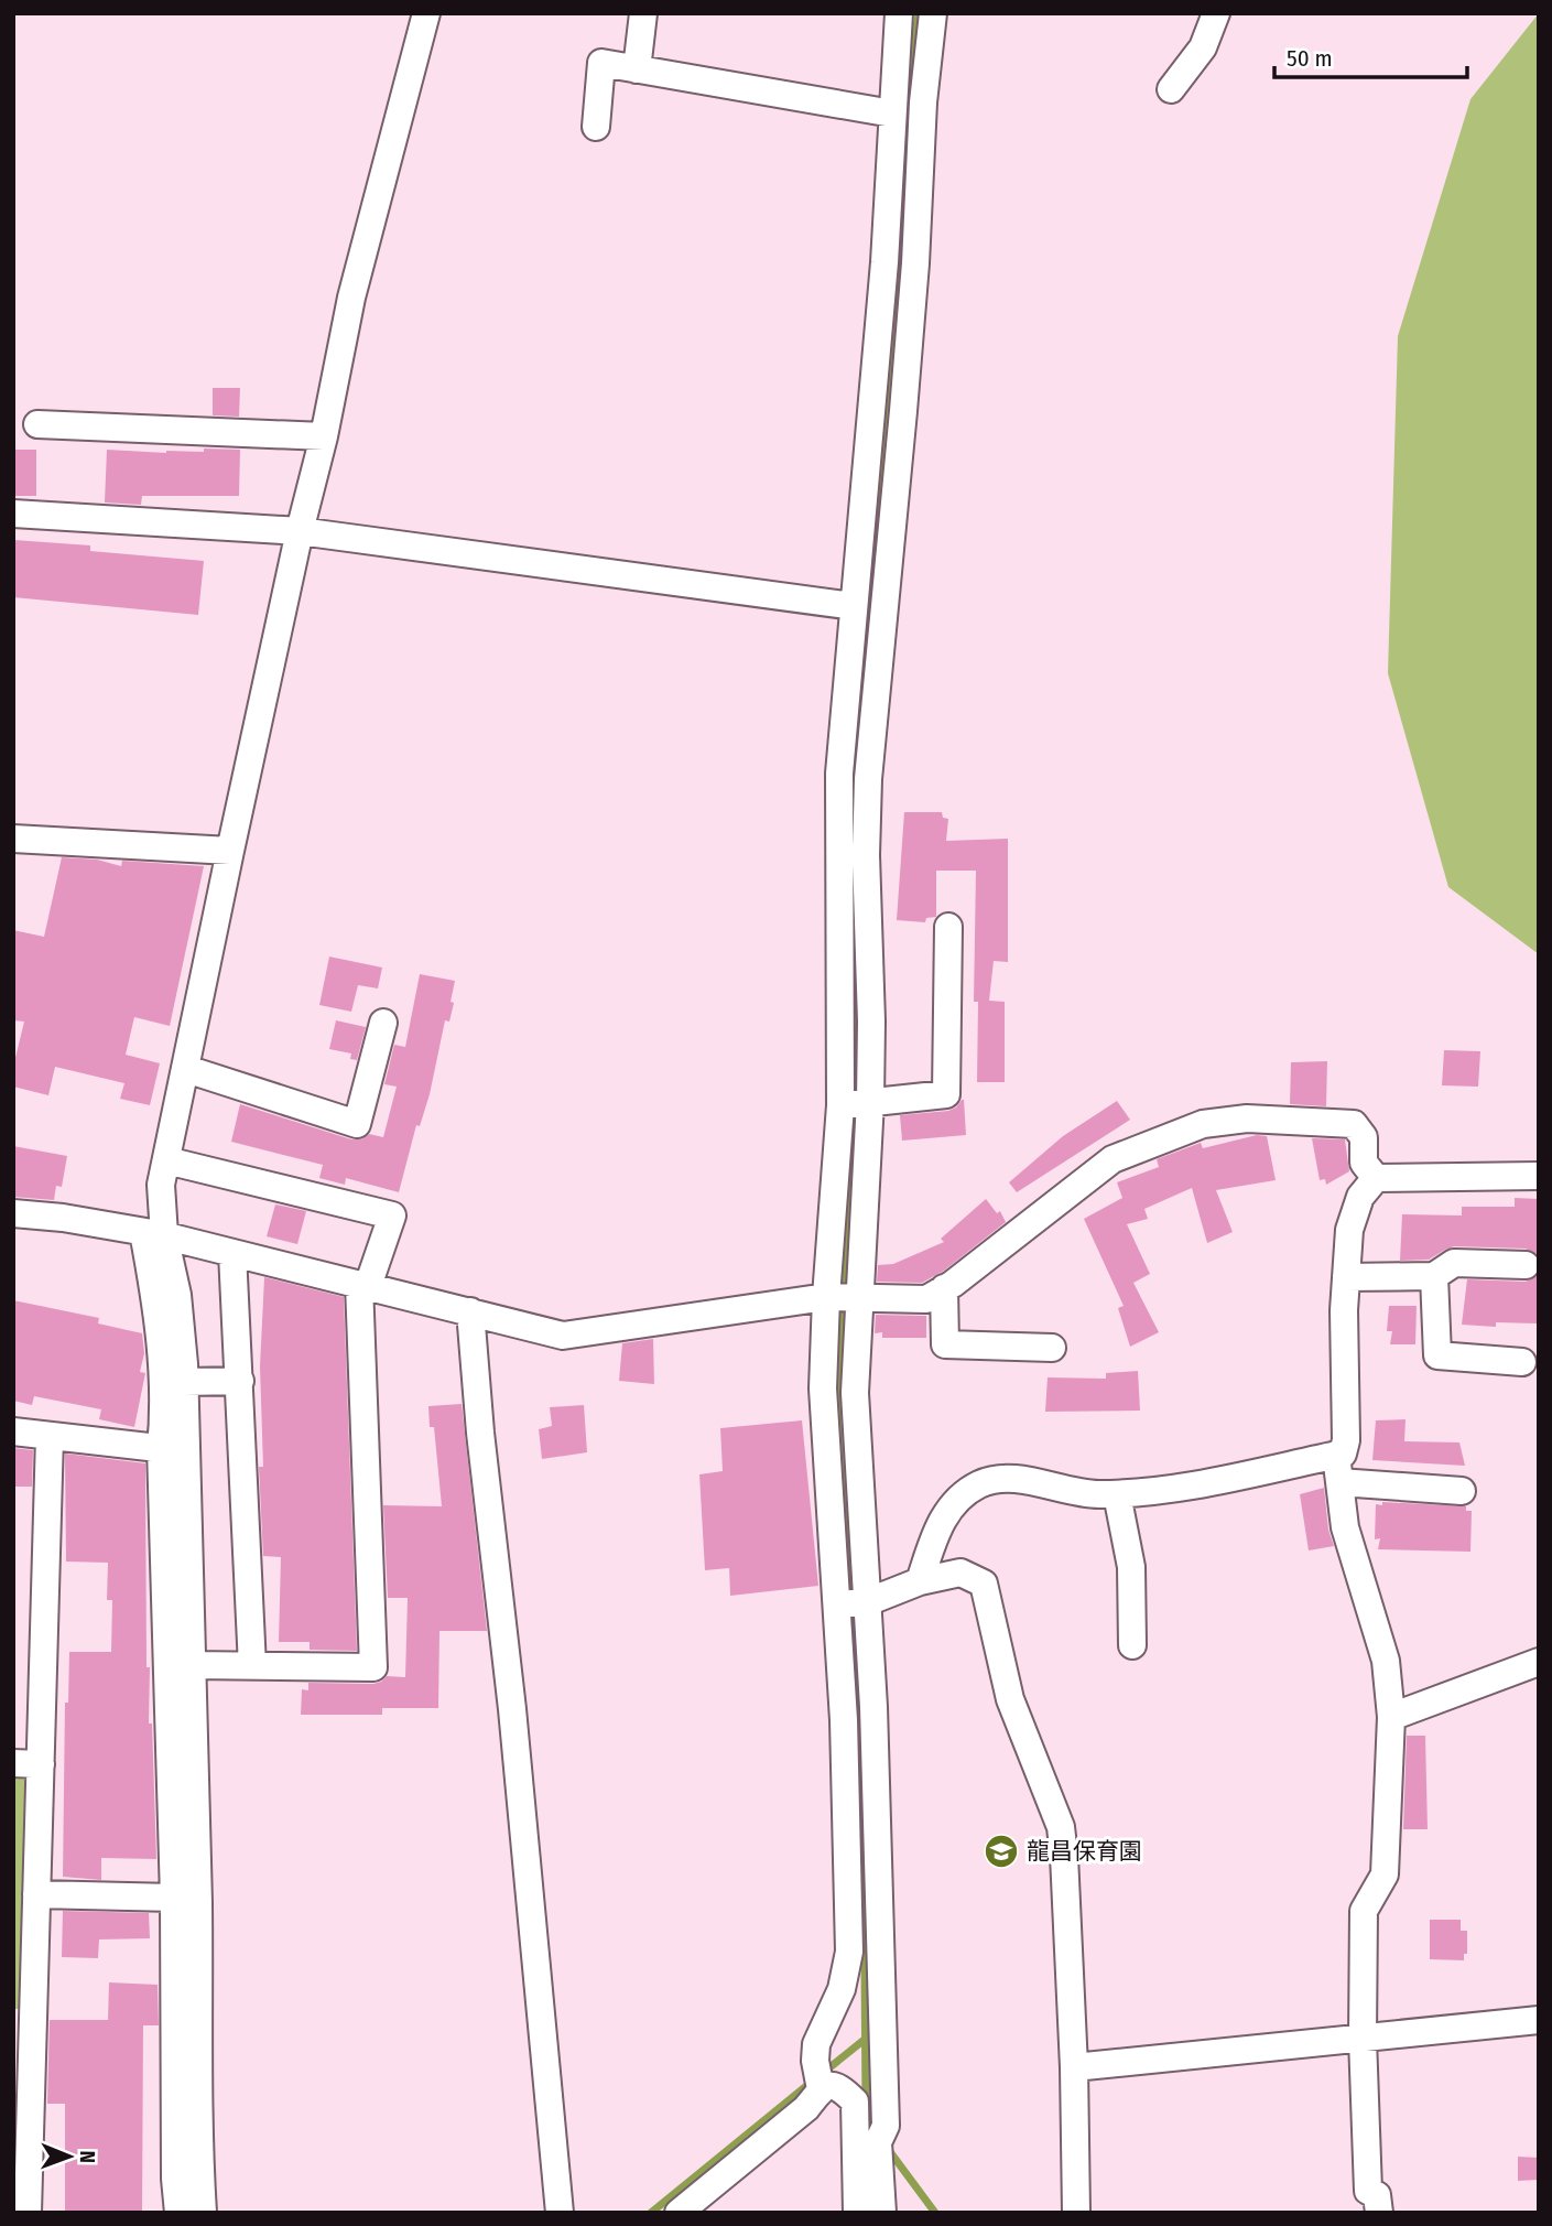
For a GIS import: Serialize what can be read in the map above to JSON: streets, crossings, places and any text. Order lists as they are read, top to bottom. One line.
{"places":{"school or university":["龍昌保育園"]},"scale_bar":"50 m","north":"right"}
